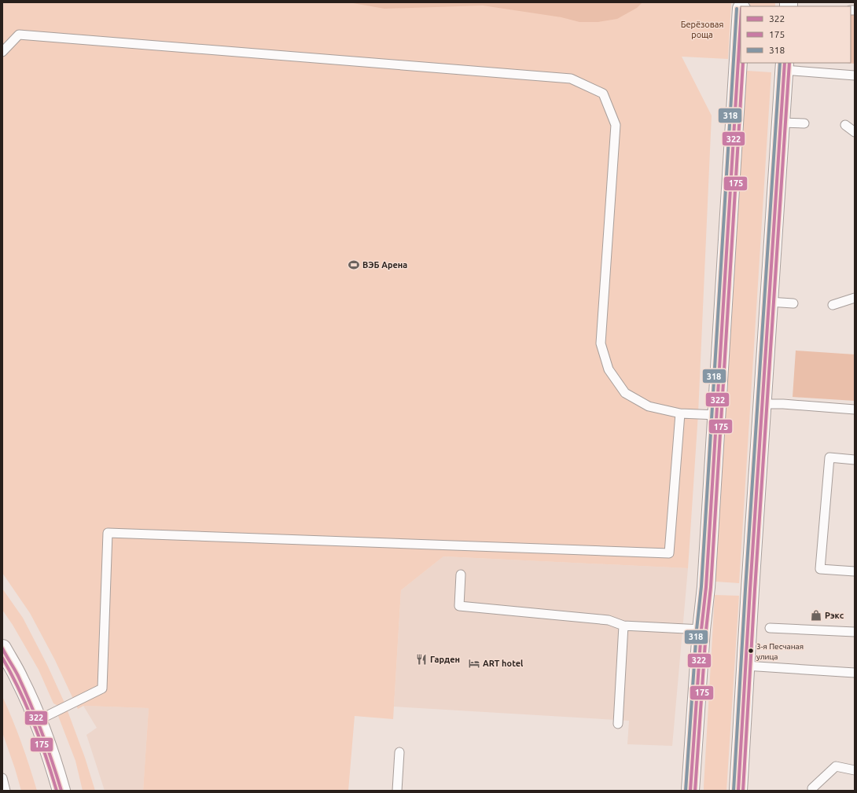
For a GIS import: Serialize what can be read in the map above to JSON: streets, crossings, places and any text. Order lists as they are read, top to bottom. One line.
{"parks":["Берёзовая роща"],"places":{"sports":["ВЭБ Арена"],"shop":["Рэкс"],"other":["3-я Песчаная улица"],"restaurant":["Гарден"],"hotel":["ART hotel"]},"lines":["transit line 318","transit line 322","transit line 175"],"legend":["322","175","318"]}
